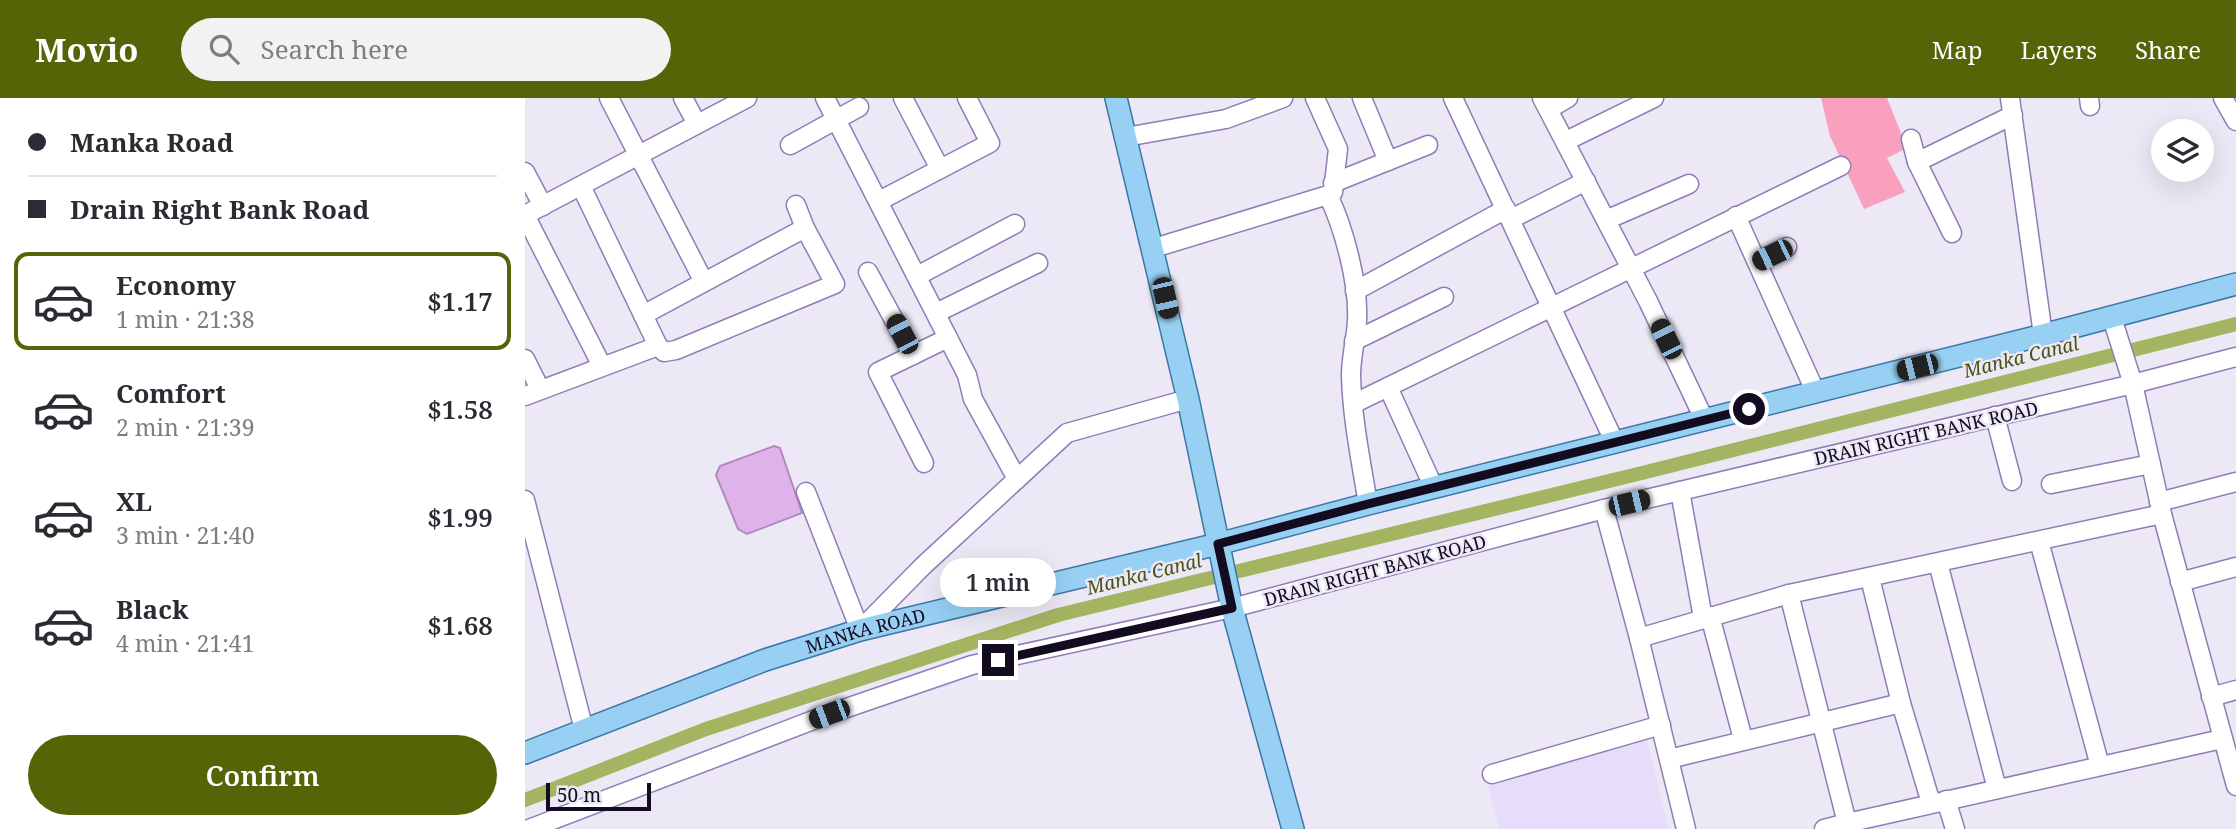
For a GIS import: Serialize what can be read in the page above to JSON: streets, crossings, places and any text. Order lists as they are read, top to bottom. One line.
{"streets":{"main road":["MANKA ROAD"],"street":["DRAIN RIGHT BANK ROAD"]},"water":["Manka Canal"],"scale_bar":"50 m","page":{"header":"Movio","search":"Search here","nav":["Map","Layers","Share"],"banner":["Manka Road","Drain Right Bank Road"],"list":[{"name":"Economy","note":"1 min · 21:38","value":"$1.17"},{"name":"Comfort","note":"2 min · 21:39","value":"$1.58"},{"name":"XL","note":"3 min · 21:40","value":"$1.99"},{"name":"Black","note":"4 min · 21:41","value":"$1.68"}],"bubble":"1 min","buttons":"Confirm","scale":"50 m"}}
